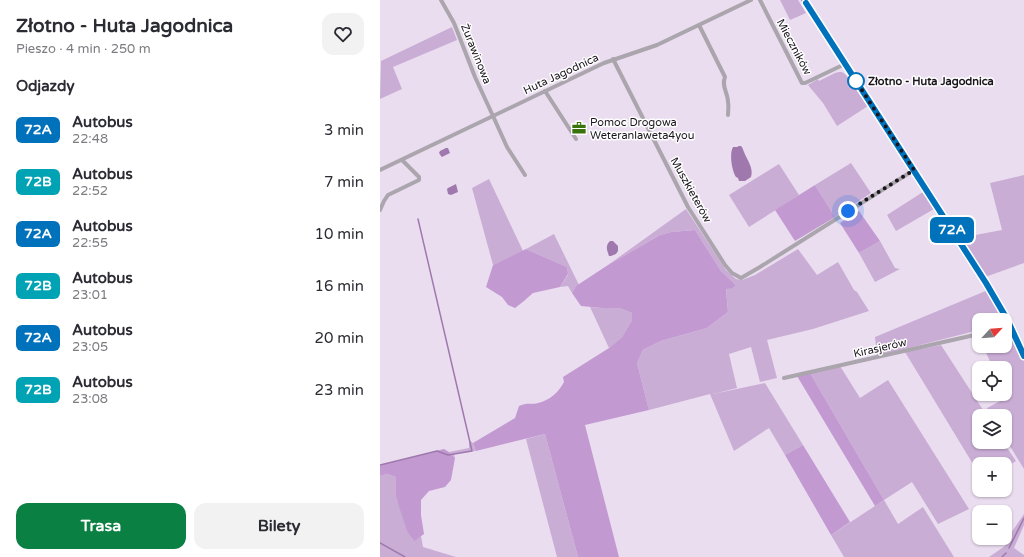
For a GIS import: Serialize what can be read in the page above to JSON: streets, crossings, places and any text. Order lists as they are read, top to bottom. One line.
{"streets":{"street":["Mieczników","Żurawinowa","Huta Jagodnica","Muszkieterów","Kirasjerów"]},"crossings":[["Żurawinowa","Huta Jagodnica"],["Huta Jagodnica","Muszkieterów"]],"places":{"other":["Złotno - Huta Jagodnica"],"office":["Pomoc Drogowa Weteranlaweta4you"]},"lines":["bus line 72A"],"north":"top right","page":{"heading":[["Złotno - Huta Jagodnica","Pieszo · 4 min · 250 m"],"Odjazdy"],"on_map":"72A","list":[{"mark":"72A","name":"Autobus","note":"22:48","value":"3 min"},{"mark":"72B","name":"Autobus","note":"22:52","value":"7 min"},{"mark":"72A","name":"Autobus","note":"22:55","value":"10 min"},{"mark":"72B","name":"Autobus","note":"23:01","value":"16 min"},{"mark":"72A","name":"Autobus","note":"23:05","value":"20 min"},{"mark":"72B","name":"Autobus","note":"23:08","value":"23 min"}],"map_buttons":["+","−"],"buttons":["Trasa","Bilety"]}}
